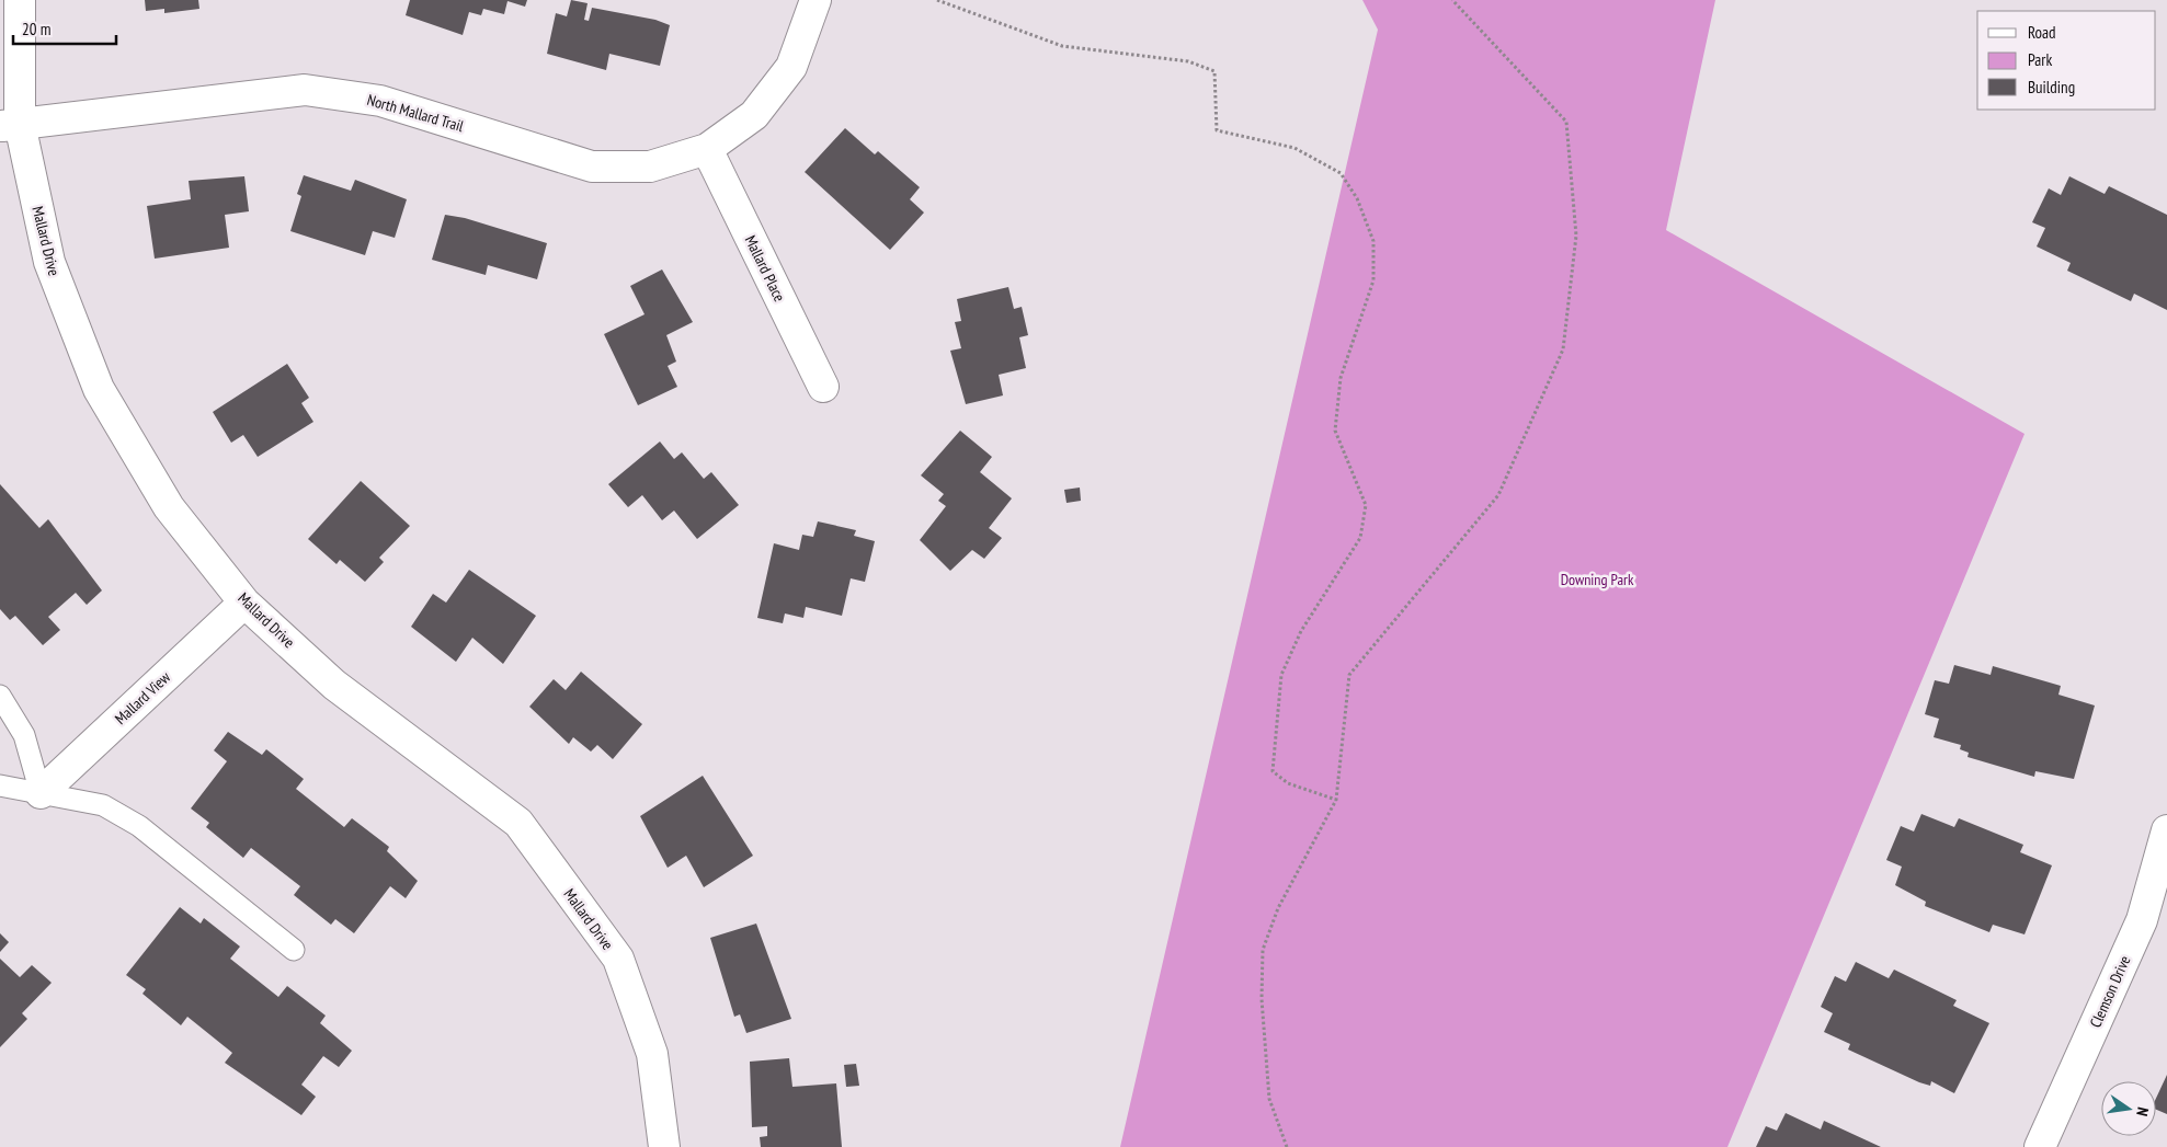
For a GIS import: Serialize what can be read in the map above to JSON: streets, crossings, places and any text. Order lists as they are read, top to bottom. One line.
{"streets":{"street":["North Mallard Trail","Mallard Drive","Mallard Place","Mallard View","Clemson Drive"]},"crossings":[["North Mallard Trail","Mallard Drive"],["North Mallard Trail","Mallard Place"],["Mallard Drive","Mallard View"]],"parks":["Downing Park"],"legend":["Road","Park","Building"],"scale_bar":"20 m","north":"right"}
